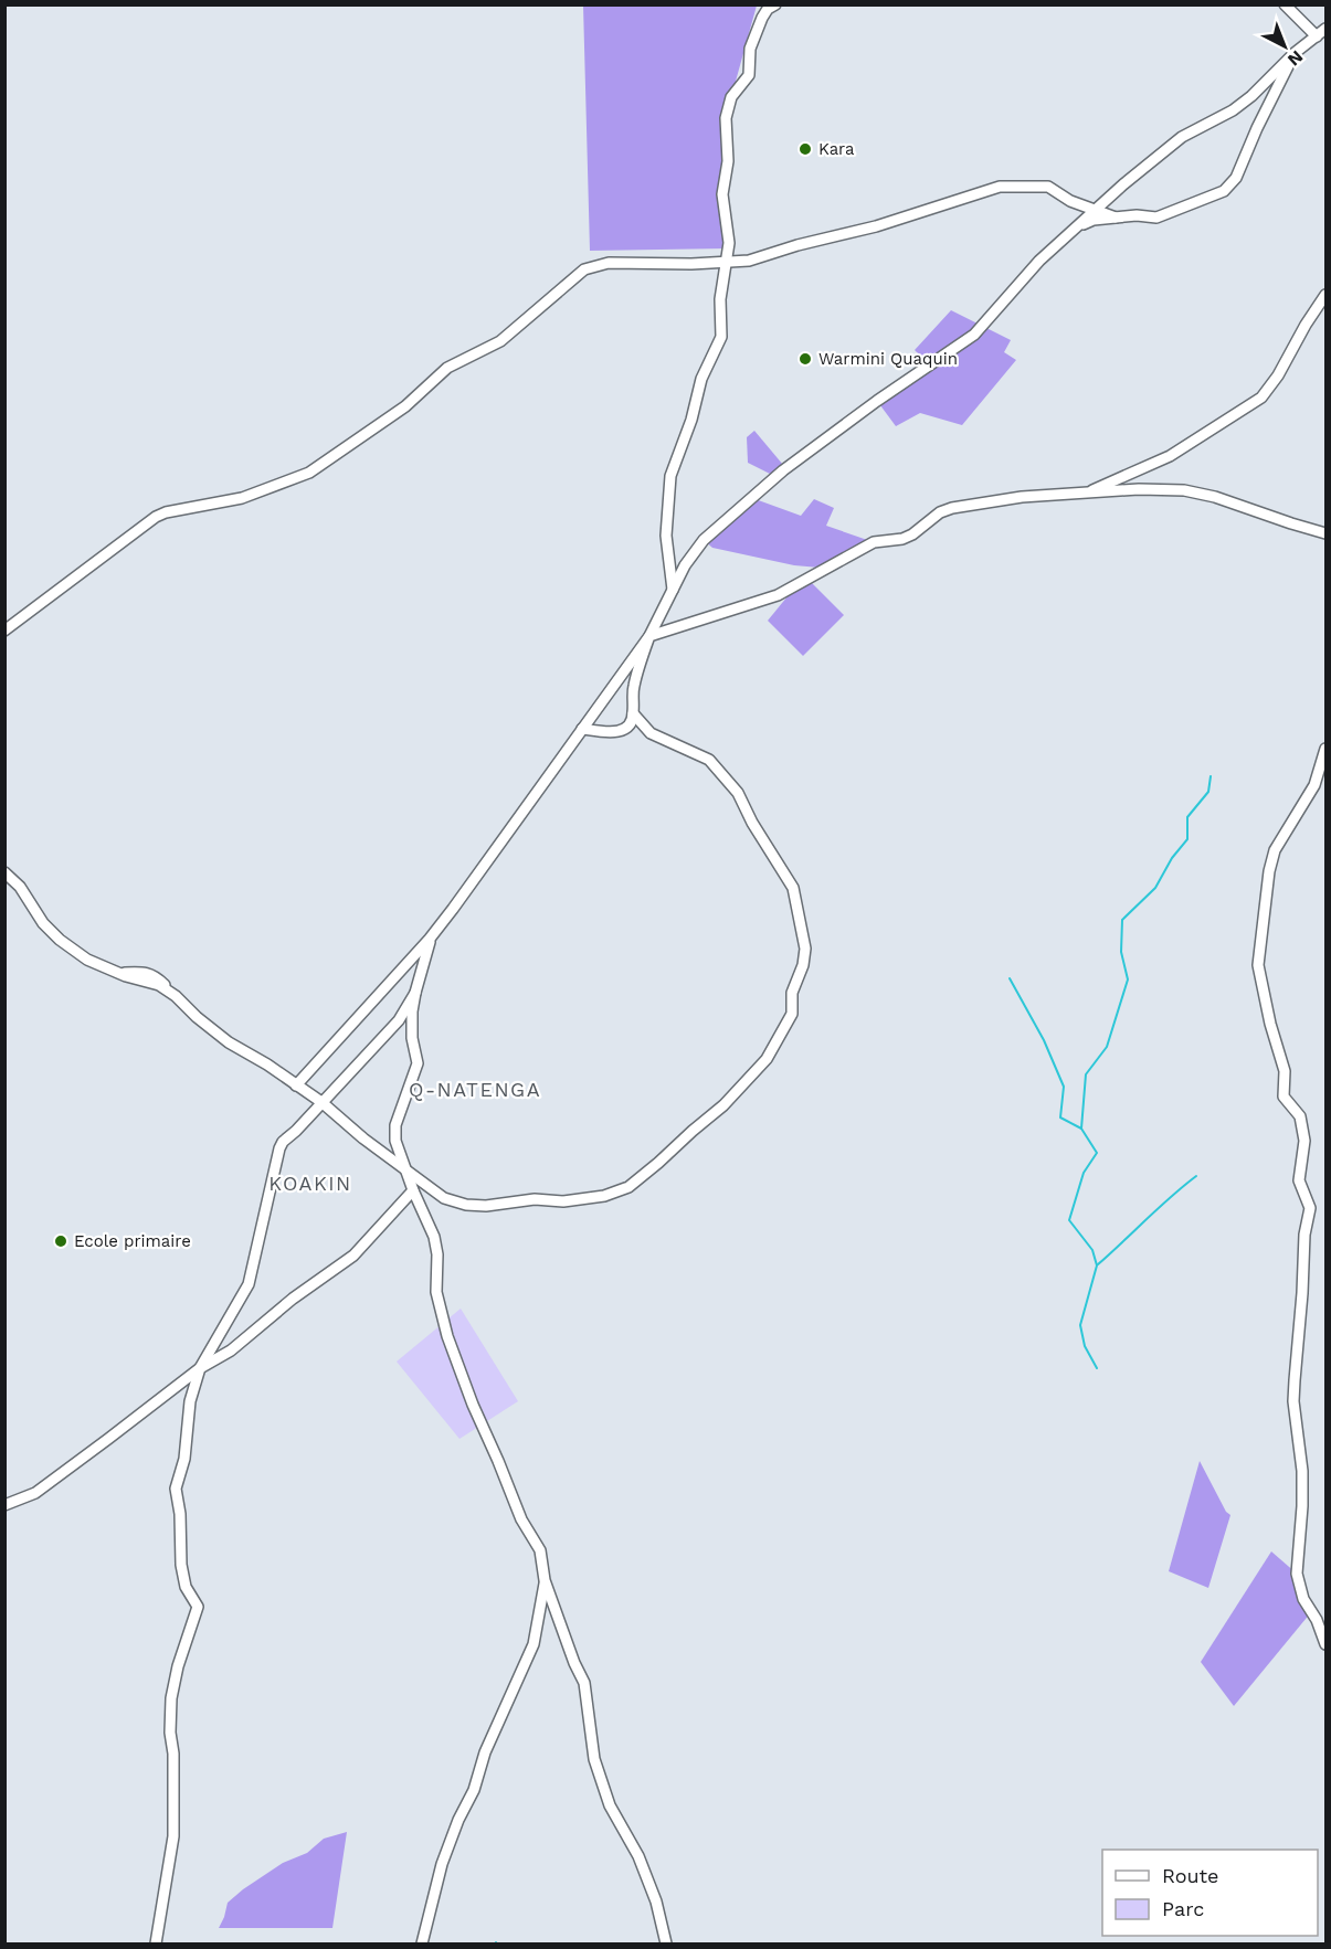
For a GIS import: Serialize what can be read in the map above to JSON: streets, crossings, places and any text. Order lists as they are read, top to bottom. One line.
{"districts":["Q-NATENGA","KOAKIN"],"places":["Kara","Warmini Quaquin","Ecole primaire"],"legend":["Route","Parc"],"north":"bottom right"}
